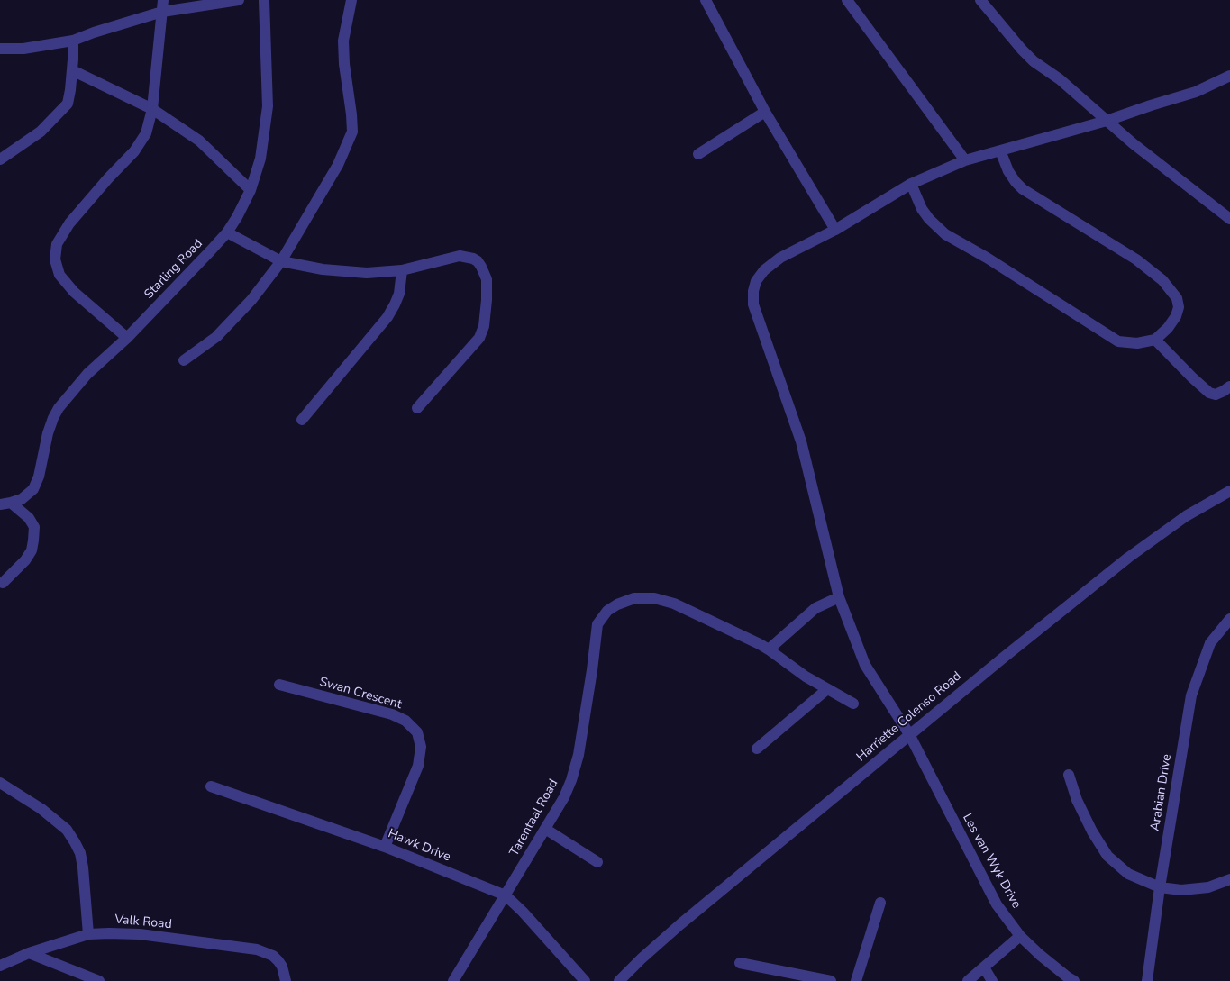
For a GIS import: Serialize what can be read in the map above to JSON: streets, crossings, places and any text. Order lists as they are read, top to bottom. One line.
{"streets":{"street":["Starling Road","Swan Crescent","Harriette Colenso Road","Arabian Drive","Tarentaal Road","Hawk Drive","Les van Wyk Drive","Valk Road"]},"crossings":[["Swan Crescent","Hawk Drive"],["Harriette Colenso Road","Les van Wyk Drive"],["Tarentaal Road","Hawk Drive"]]}
